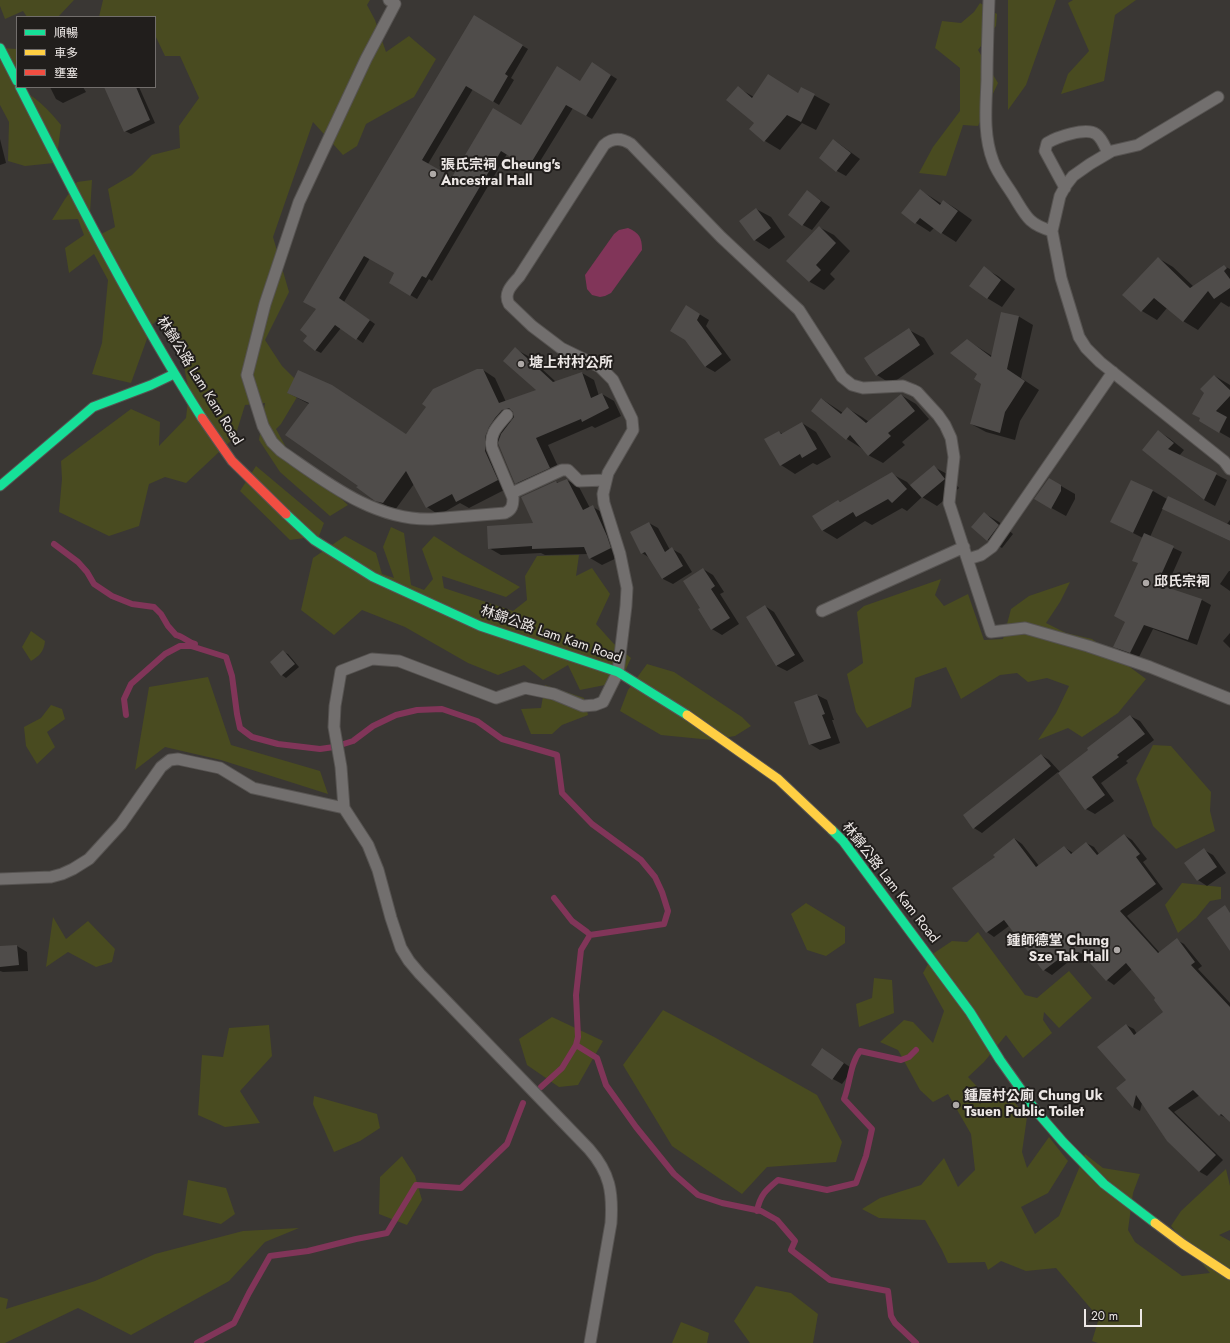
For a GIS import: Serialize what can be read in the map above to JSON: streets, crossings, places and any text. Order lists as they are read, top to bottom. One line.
{"streets":{"main road":["林錦公路 Lam Kam Road"]},"places":["張氏宗祠 Cheung's Ancestral Hall","塘上村村公所","邱氏宗祠","鍾師德堂 Chung Sze Tak Hall","鍾屋村公廁 Chung Uk Tsuen Public Toilet"],"legend":["順暢","車多","壅塞"],"scale_bar":"20 m"}
